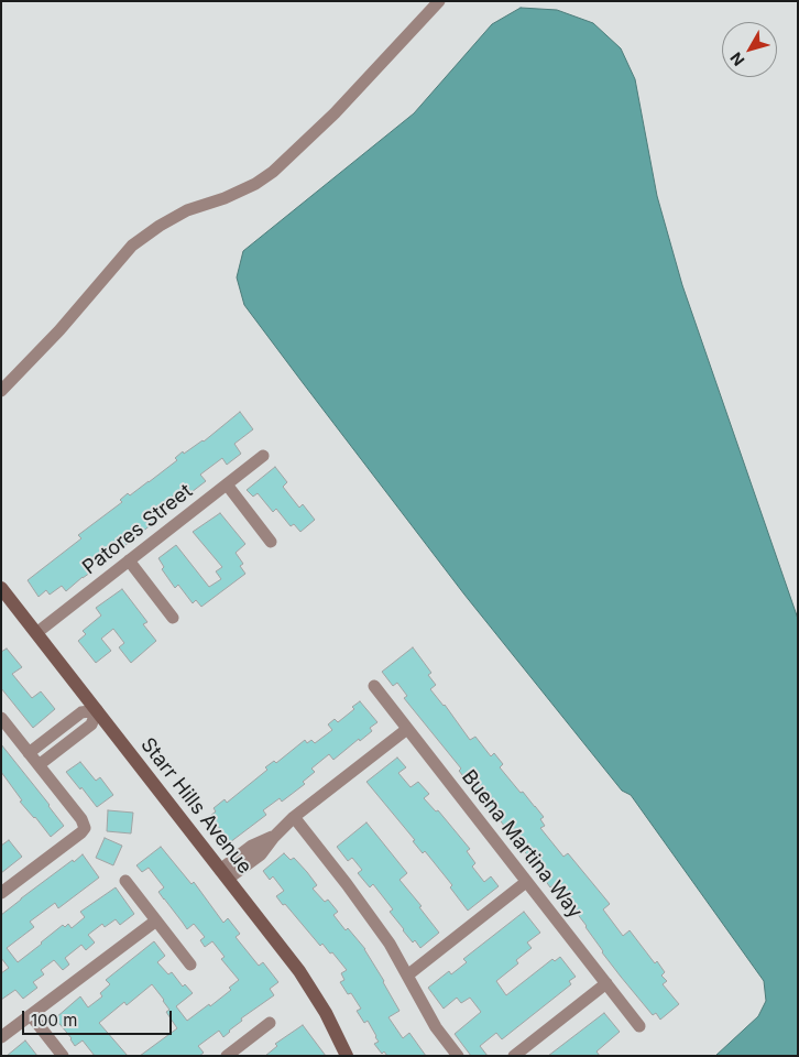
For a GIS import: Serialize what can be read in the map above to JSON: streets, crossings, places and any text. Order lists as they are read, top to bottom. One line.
{"streets":{"street":["Patores Street","Starr Hills Avenue","Buena Martina Way"]},"crossings":[["Patores Street","Starr Hills Avenue"]],"scale_bar":"100 m","north":"bottom left"}
